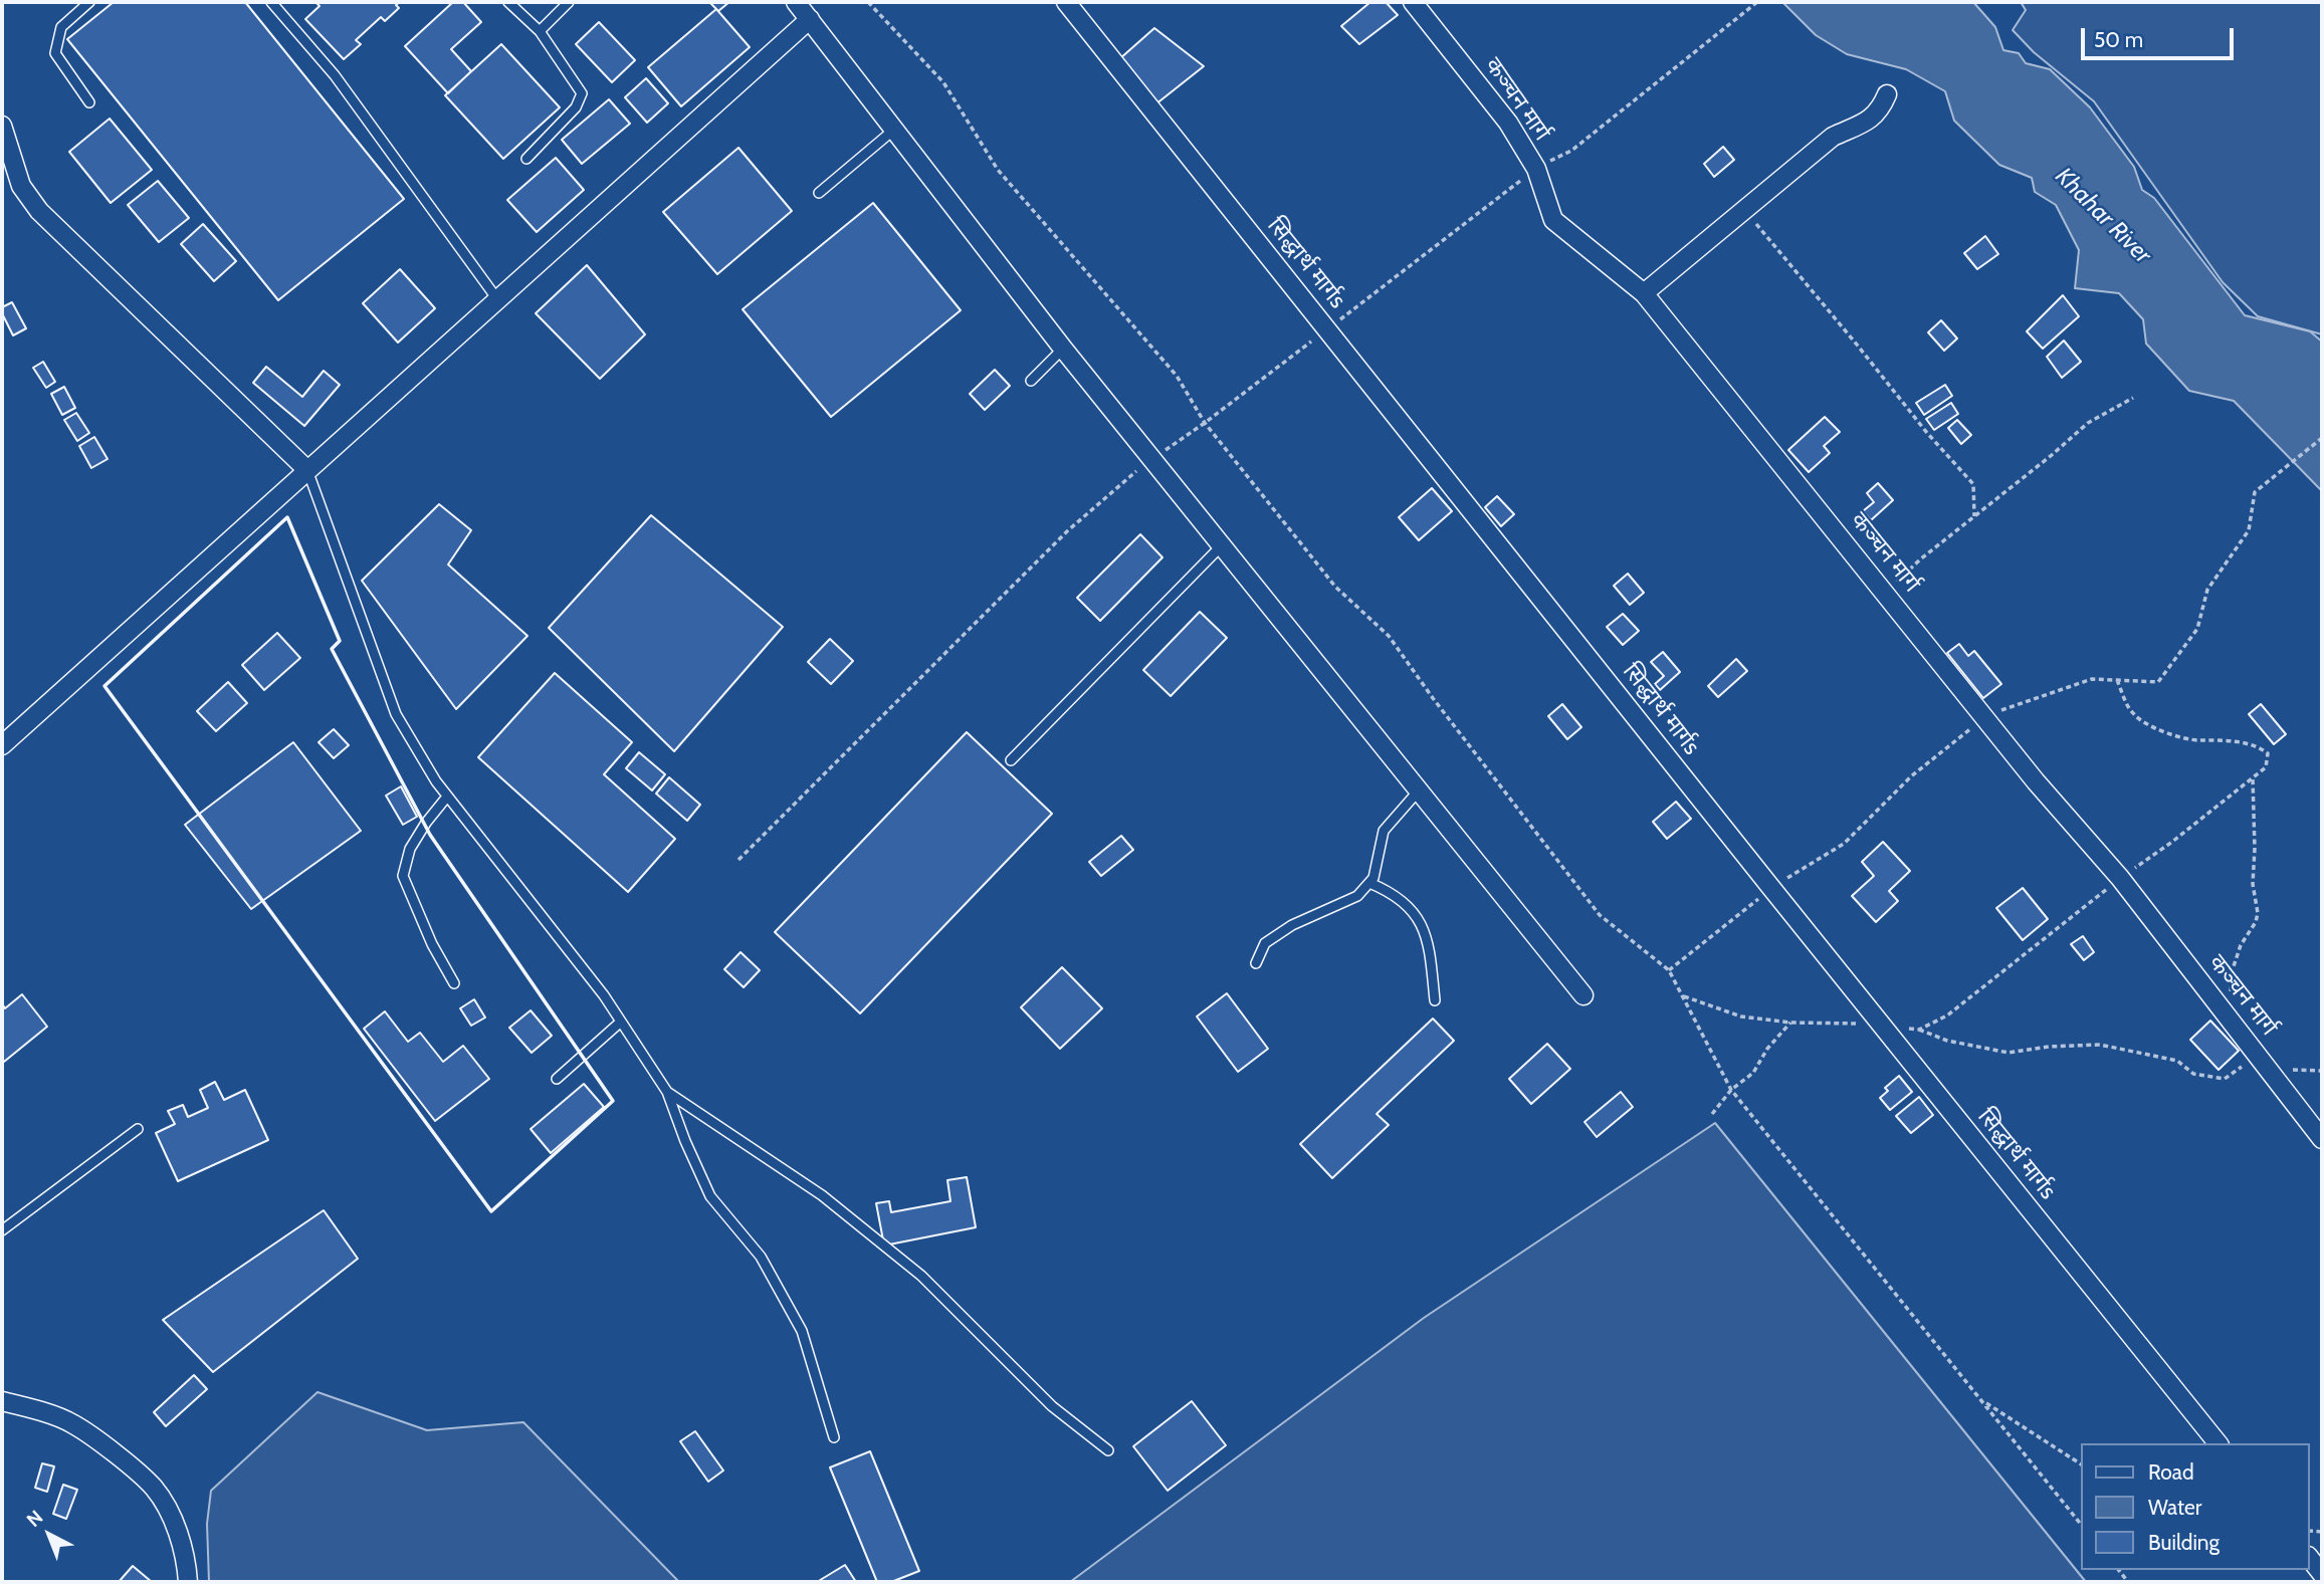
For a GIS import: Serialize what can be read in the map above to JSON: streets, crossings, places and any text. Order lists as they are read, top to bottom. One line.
{"streets":{"street":["कञ्चन मार्ग","सिद्धार्थ मार्गs"]},"water":["Khahar River"],"legend":["Road","Water","Building"],"scale_bar":"50 m","north":"top left"}
